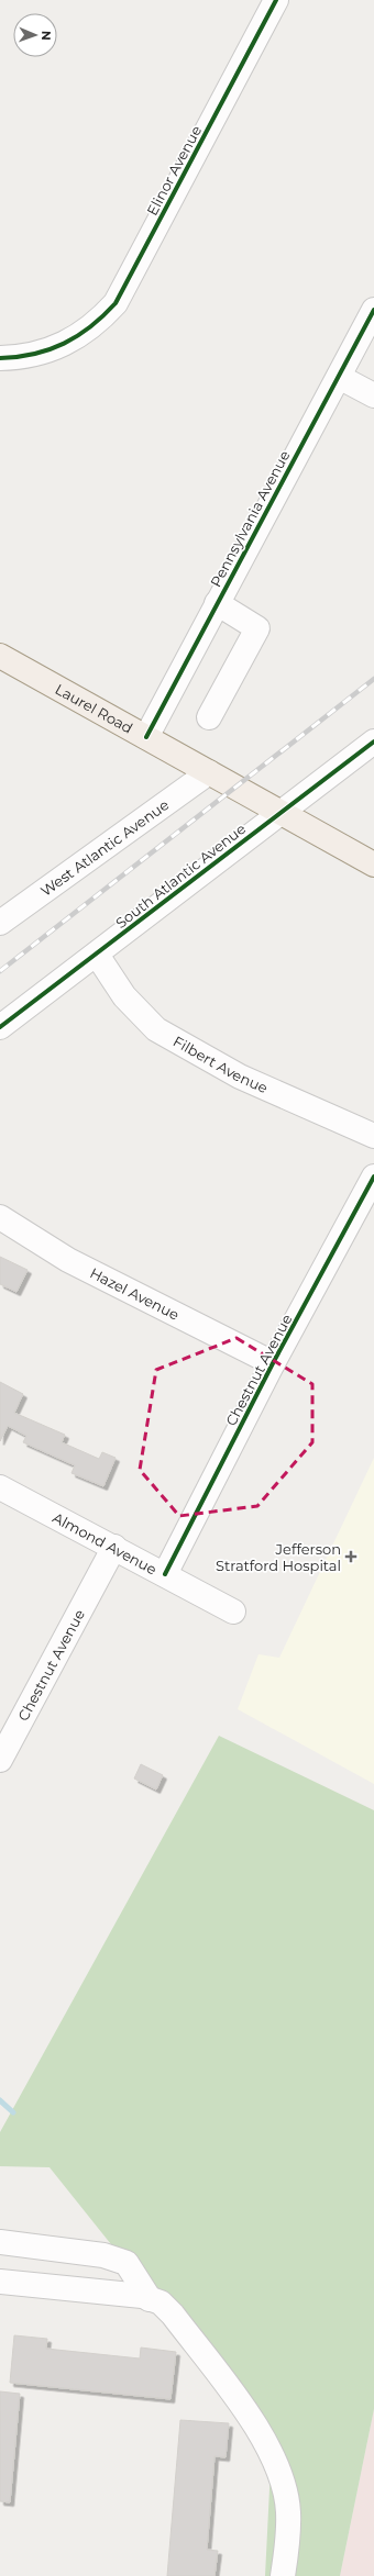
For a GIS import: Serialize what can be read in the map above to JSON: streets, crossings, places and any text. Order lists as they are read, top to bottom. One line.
{"streets":{"main road":["Laurel Road"],"street":["Elinor Avenue","Pennsylvania Avenue","West Atlantic Avenue","South Atlantic Avenue","Filbert Avenue","Hazel Avenue","Chestnut Avenue","Almond Avenue"]},"crossings":[["Pennsylvania Avenue","Laurel Road"],["Laurel Road","West Atlantic Avenue"],["Laurel Road","South Atlantic Avenue"],["South Atlantic Avenue","Filbert Avenue"],["Hazel Avenue","Chestnut Avenue"],["Chestnut Avenue","Almond Avenue"]],"places":{"health":["Jefferson Stratford Hospital"]},"north":"right"}
